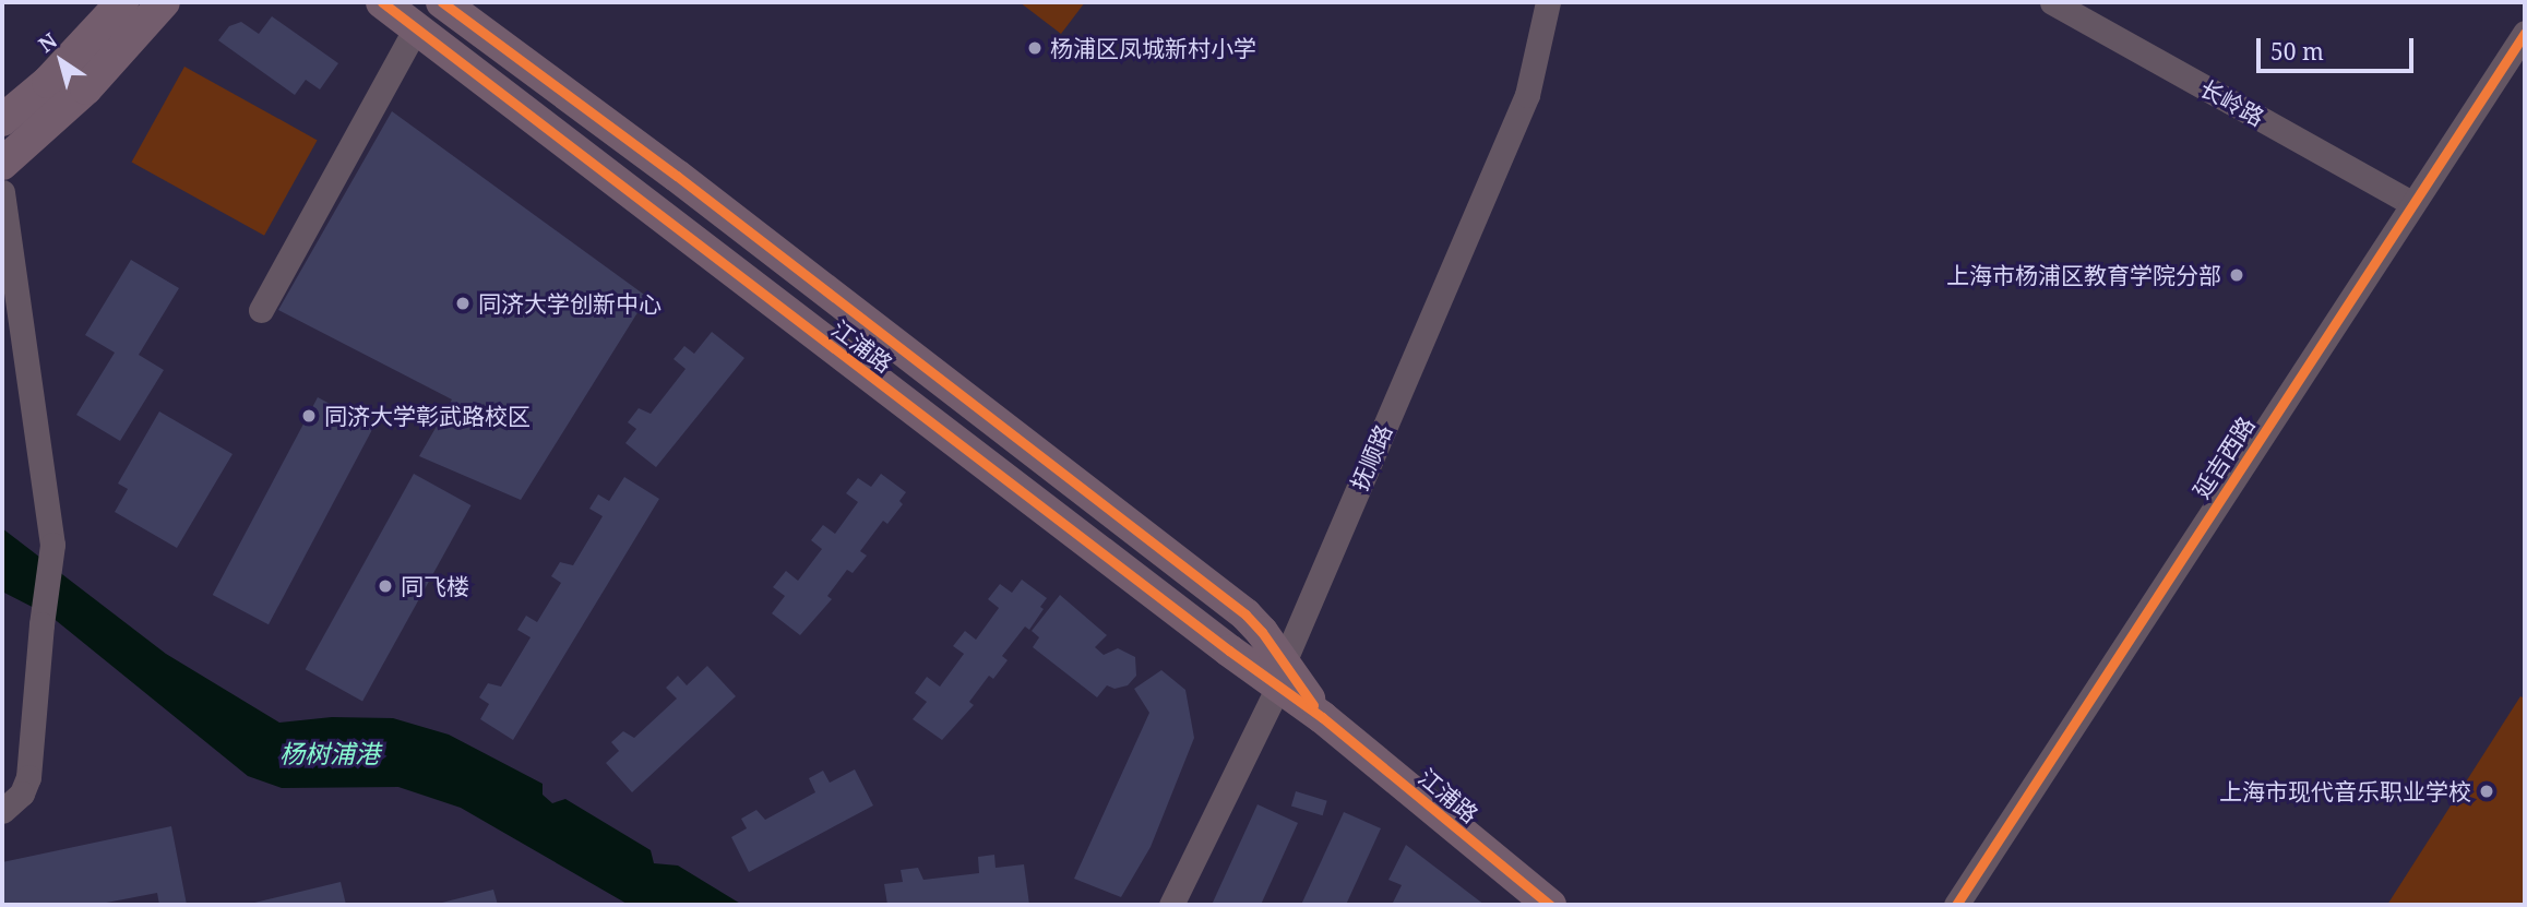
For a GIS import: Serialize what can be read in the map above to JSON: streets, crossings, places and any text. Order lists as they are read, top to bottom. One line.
{"streets":{"main road":["江浦路"],"street":["长岭路","抚顺路","延吉西路"]},"crossings":[["长岭路","延吉西路"],["江浦路","抚顺路"]],"water":["杨树浦港"],"places":["杨浦区凤城新村小学","上海市杨浦区教育学院分部","同济大学创新中心","同济大学彰武路校区","同飞楼","上海市现代音乐职业学校"],"scale_bar":"50 m","north":"top left"}
